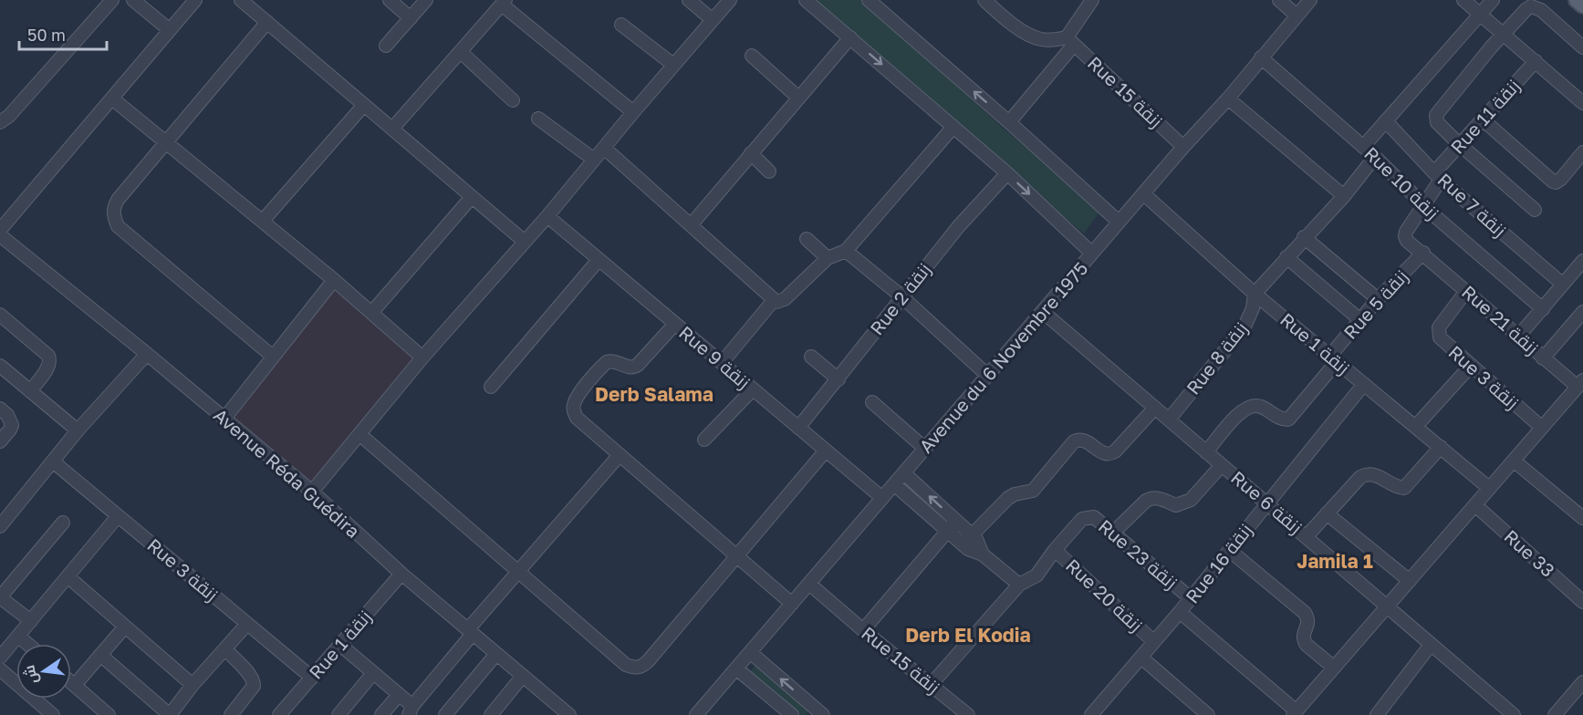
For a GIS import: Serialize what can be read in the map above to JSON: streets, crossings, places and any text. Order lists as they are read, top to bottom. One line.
{"streets":{"street":["Rue 15 زنقة","Rue 11 زنقة","Rue 10 زنقة","Rue 7 زنقة","Rue 2 زنقة","Rue 5 زنقة","Rue 21 زنقة","Rue 1 زنقة","Rue 9 زنقة","Avenue du 6 Novembre 1975","Rue 8 زنقة","Rue 3 زنقة","Avenue Réda Guédira","Rue 6 زنقة","Rue 33","Rue 23 زنقة","Rue 16 زنقة","Rue 20 زنقة"]},"crossings":[["Rue 15 زنقة","Avenue du 6 Novembre 1975"],["Rue 11 زنقة","Rue 10 زنقة"],["Rue 11 زنقة","Rue 7 زنقة"],["Rue 11 زنقة","Rue 21 زنقة"],["Rue 10 زنقة","Rue 21 زنقة"],["Rue 10 زنقة","Avenue du 6 Novembre 1975"],["Rue 10 زنقة","Rue 8 زنقة"],["Rue 2 زنقة","Rue 9 زنقة"],["Rue 5 زنقة","Rue 21 زنقة"],["Rue 5 زنقة","Rue 1 زنقة"],["Rue 5 زنقة","Rue 6 زنقة"],["Rue 21 زنقة","Rue 3 زنقة"],["Rue 1 زنقة","Avenue du 6 Novembre 1975"],["Rue 1 زنقة","Rue 8 زنقة"],["Rue 1 زنقة","Rue 3 زنقة"],["Rue 1 زنقة","Avenue Réda Guédira"],["Rue 1 زنقة","Rue 16 زنقة"],["Rue 9 زنقة","Avenue du 6 Novembre 1975"],["Avenue du 6 Novembre 1975","Rue 6 زنقة"],["Rue 8 زنقة","Rue 6 زنقة"],["Rue 6 زنقة","Rue 16 زنقة"],["Rue 23 زنقة","Rue 16 زنقة"],["Rue 23 زنقة","Rue 20 زنقة"],["Rue 16 زنقة","Rue 20 زنقة"]],"districts":["Derb Salama","Jamila 1","Derb El Kodia"],"scale_bar":"50 m","north":"left"}
